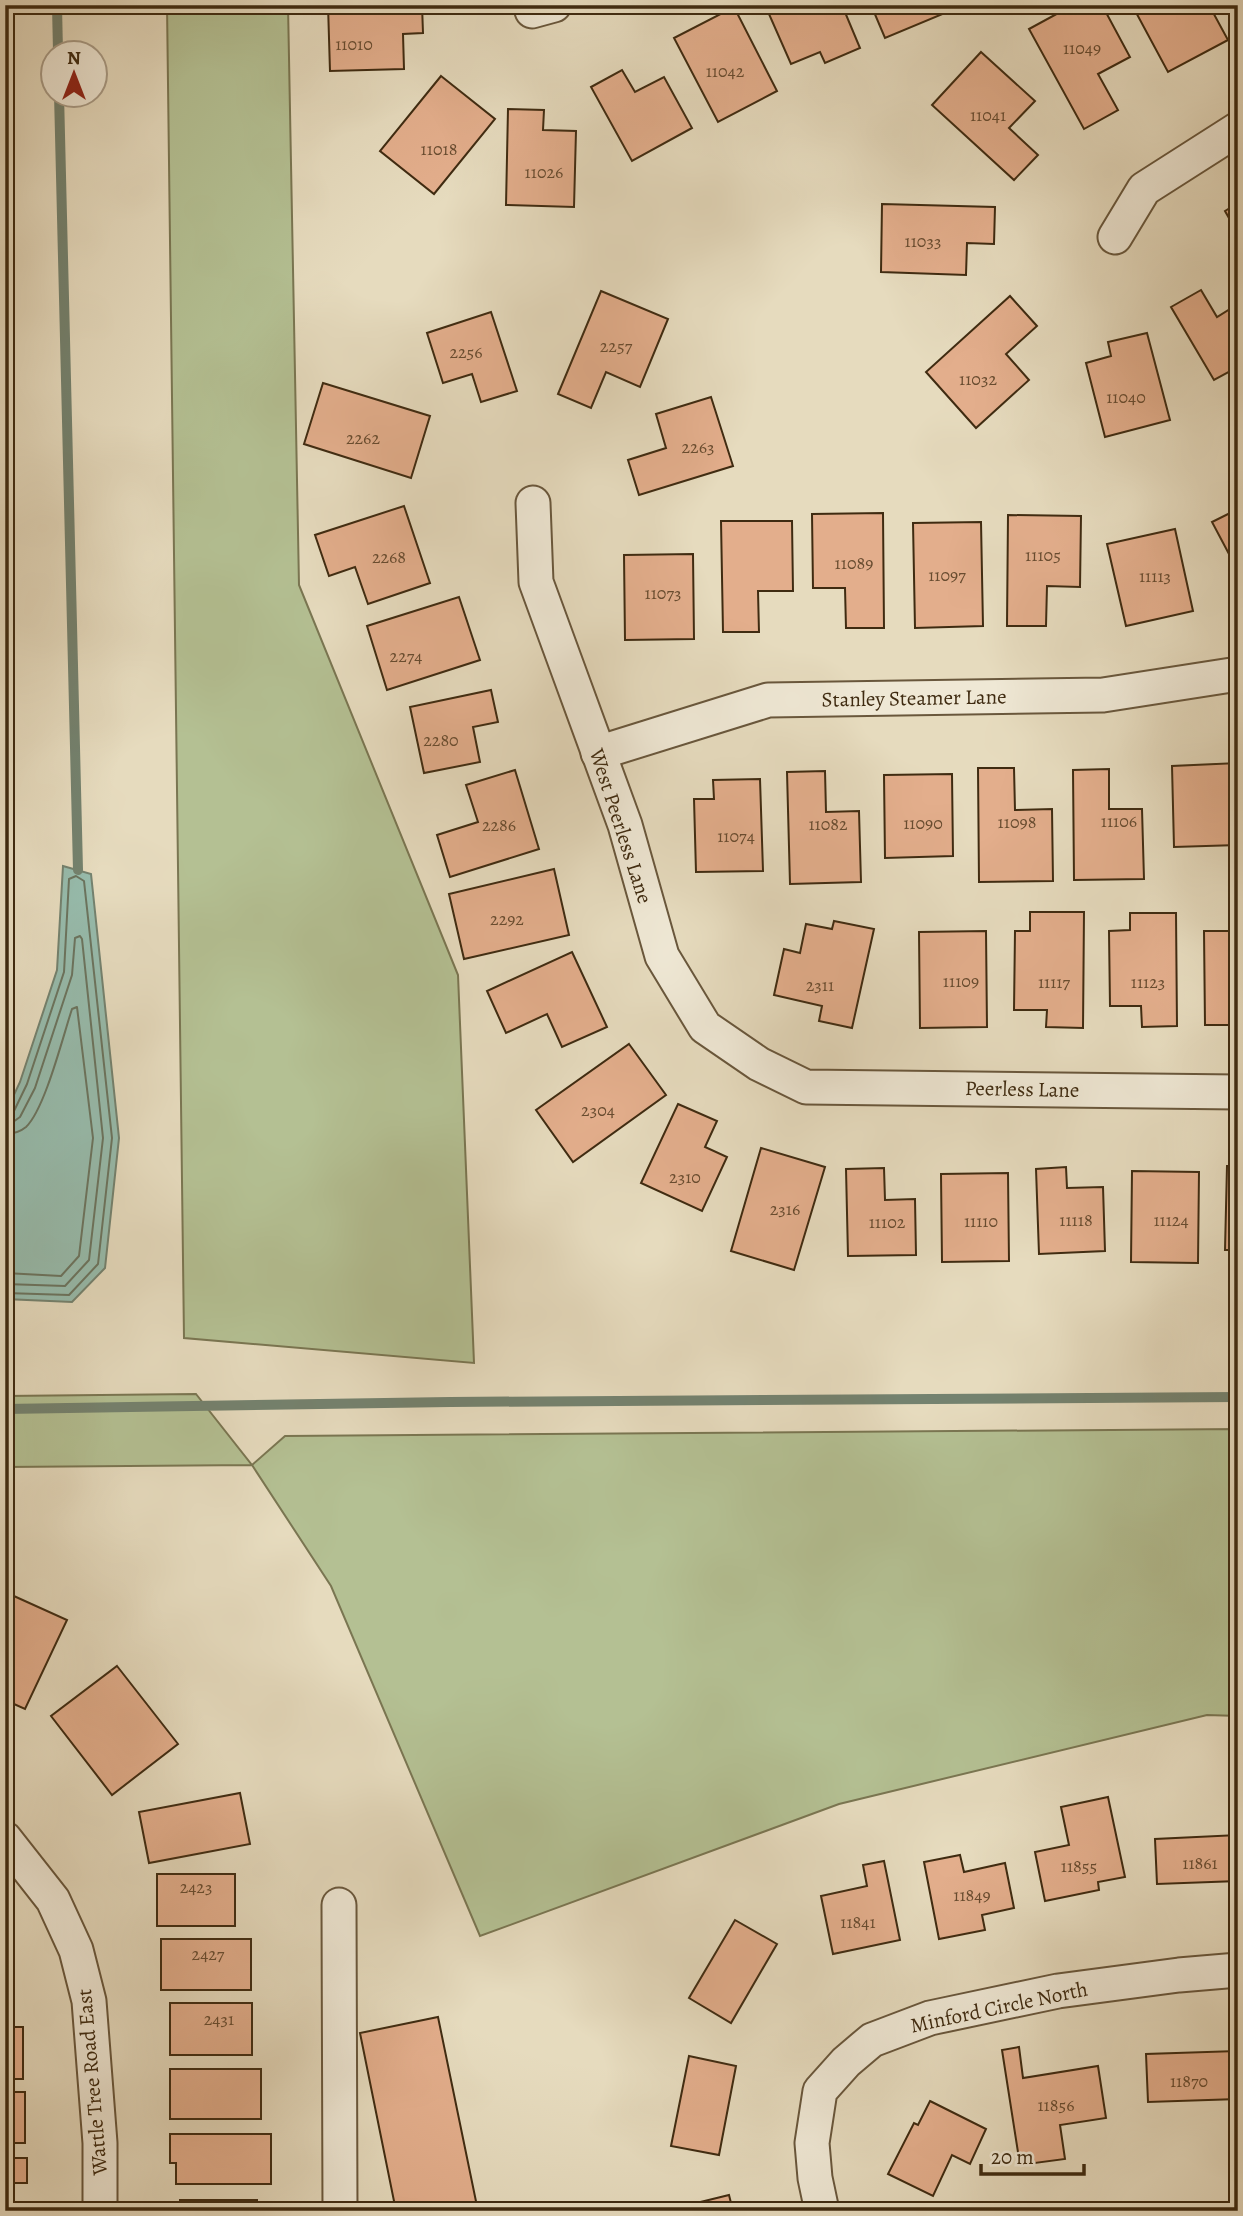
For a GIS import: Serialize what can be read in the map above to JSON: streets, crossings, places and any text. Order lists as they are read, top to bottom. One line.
{"streets":{"street":["Stanley Steamer Lane","West Peerless Lane","Peerless Lane","Minford Circle North","Wattle Tree Road East"]},"crossings":[["Stanley Steamer Lane","West Peerless Lane"],["West Peerless Lane","Peerless Lane"]],"house_numbers":["11010","11049","11042","11041","11018","11026","11033","2257","2256","11032","11040","2262","2263","11105","2268","11089","11097","11113","11073","2274","2280","11106","11098","11090","11082","2286","11074","2292","11109","11117","11123","2311","2304","2310","2316","11118","11124","11110","11102","11861","11855","2423","11849","11841","2427","2431","11870","11856"],"scale_bar":"20 m","north":"top"}
